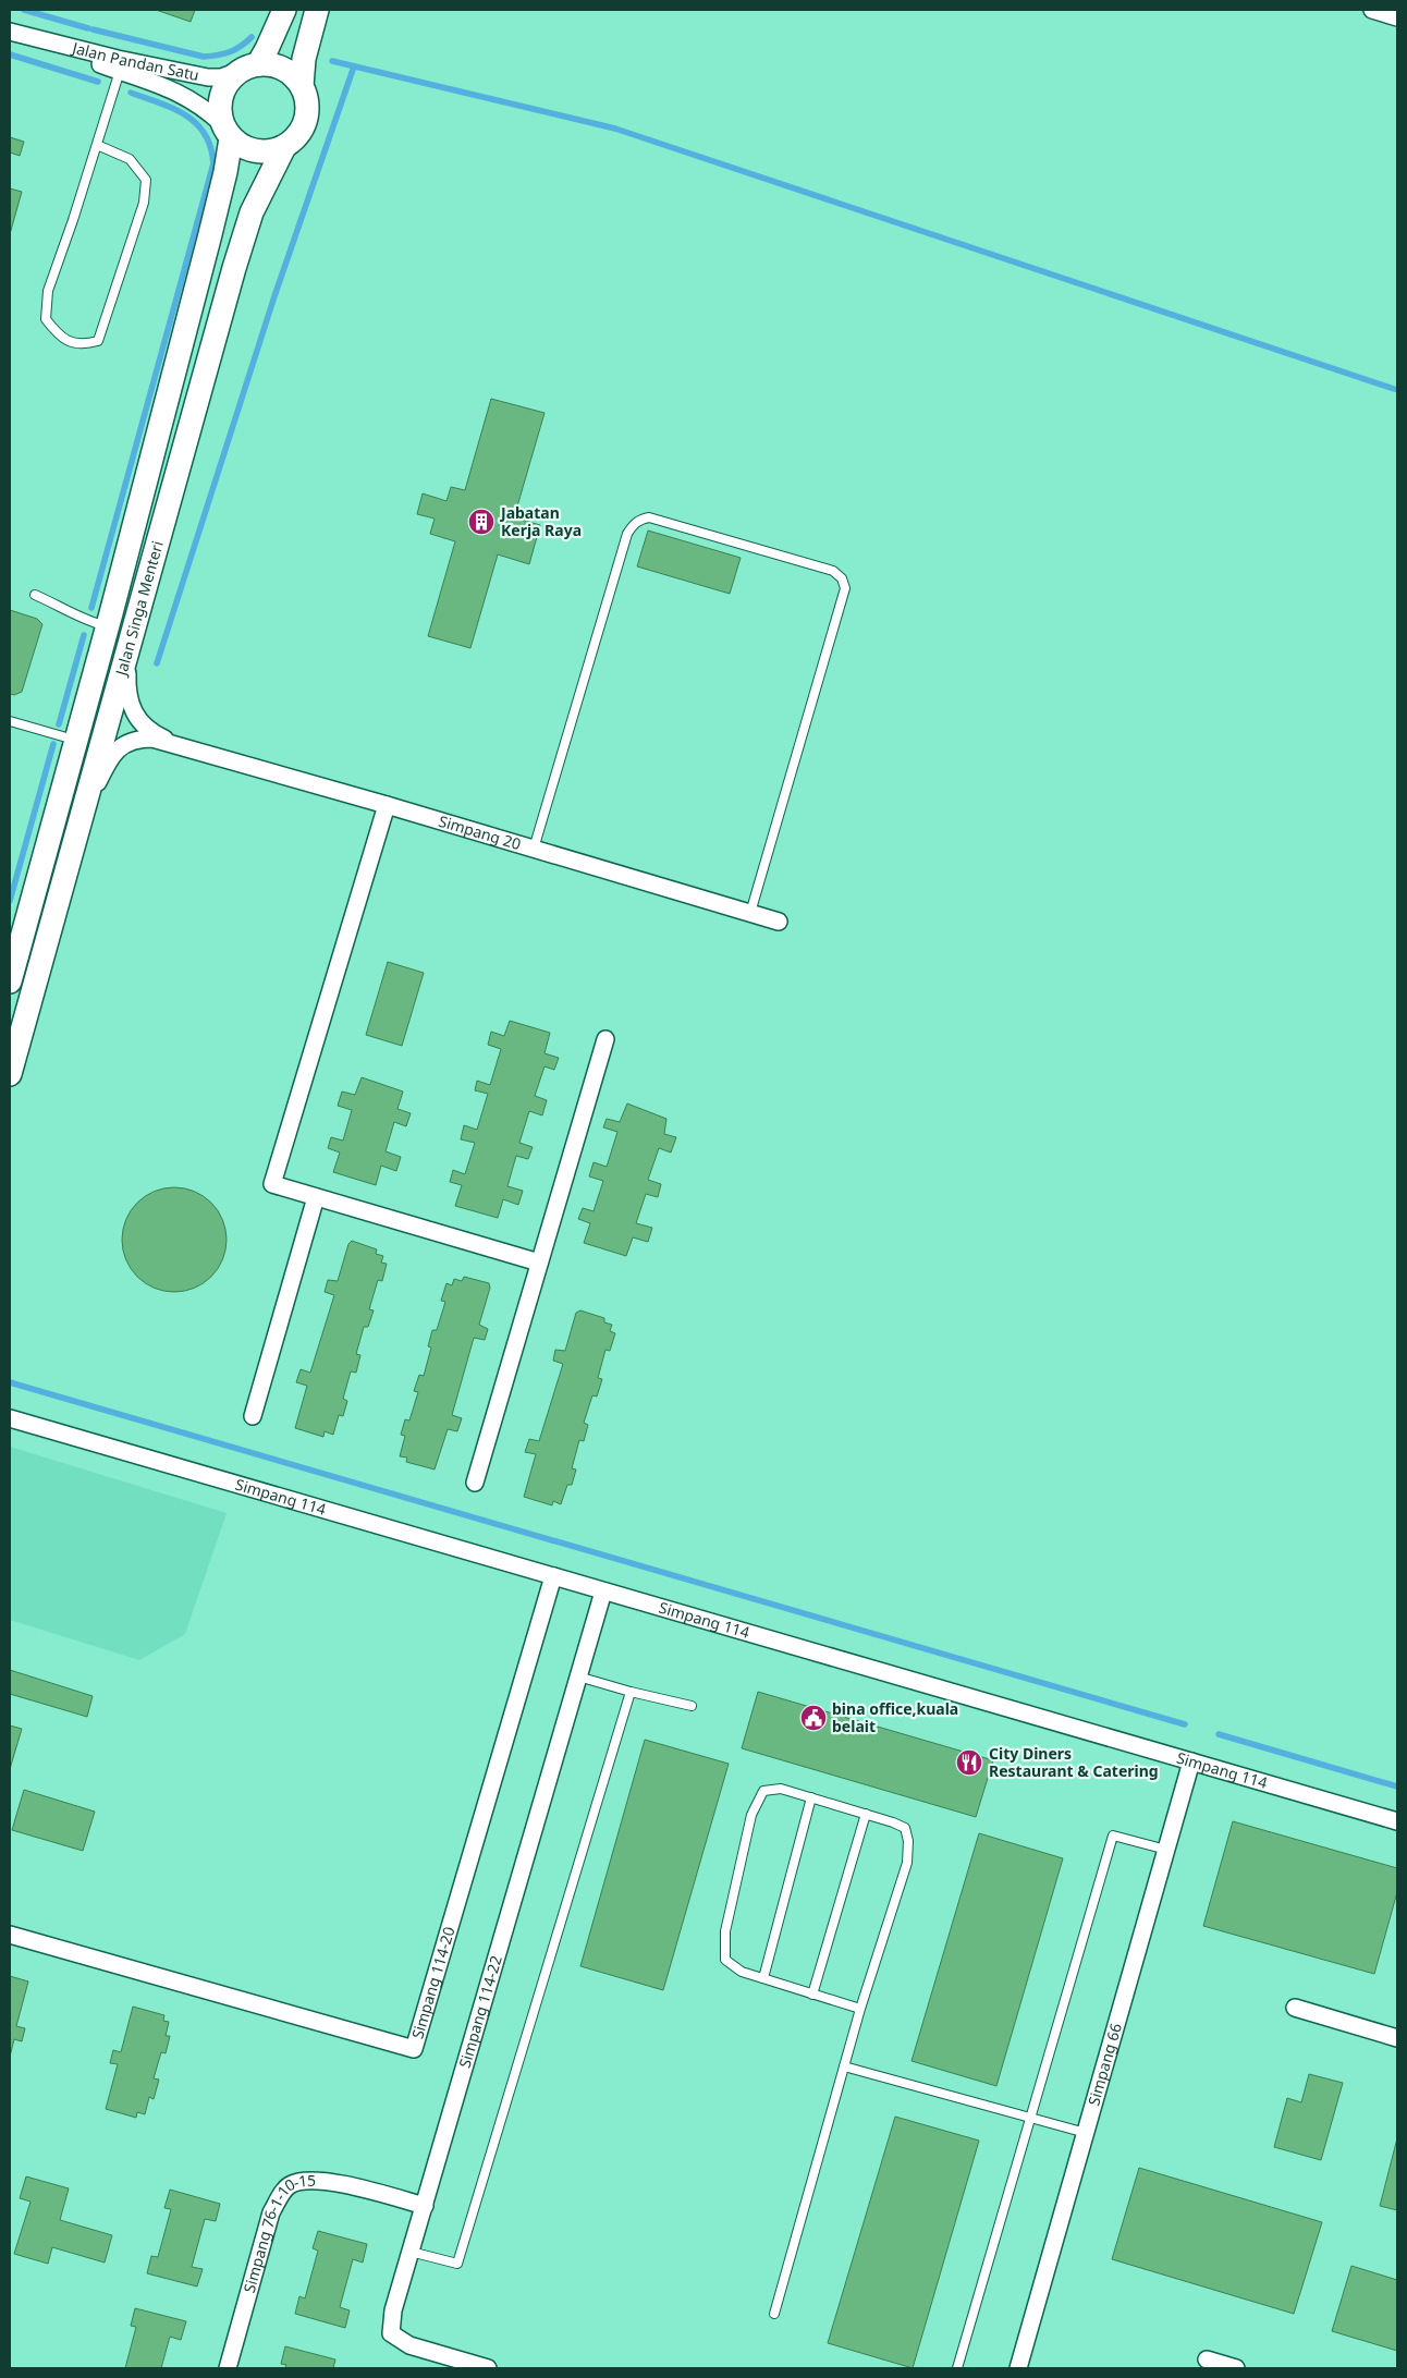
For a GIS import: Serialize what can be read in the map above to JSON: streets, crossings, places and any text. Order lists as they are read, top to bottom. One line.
{"streets":{"main road":["Jalan Singa Menteri"],"street":["Jalan Pandan Satu","Simpang 20","Simpang 114","Simpang 114-20","Simpang 114-22","Simpang 66","Simpang 76-1-10-15"]},"crossings":[["Jalan Pandan Satu","Jalan Singa Menteri"],["Simpang 114","Simpang 114-20"],["Simpang 114","Simpang 114-22"],["Simpang 114","Simpang 66"],["Simpang 114-22","Simpang 76-1-10-15"]],"places":{"building":["Jabatan Kerja Raya"],"public building":["bina office,kuala belait"],"restaurant":["City Diners Restaurant & Catering"]}}
